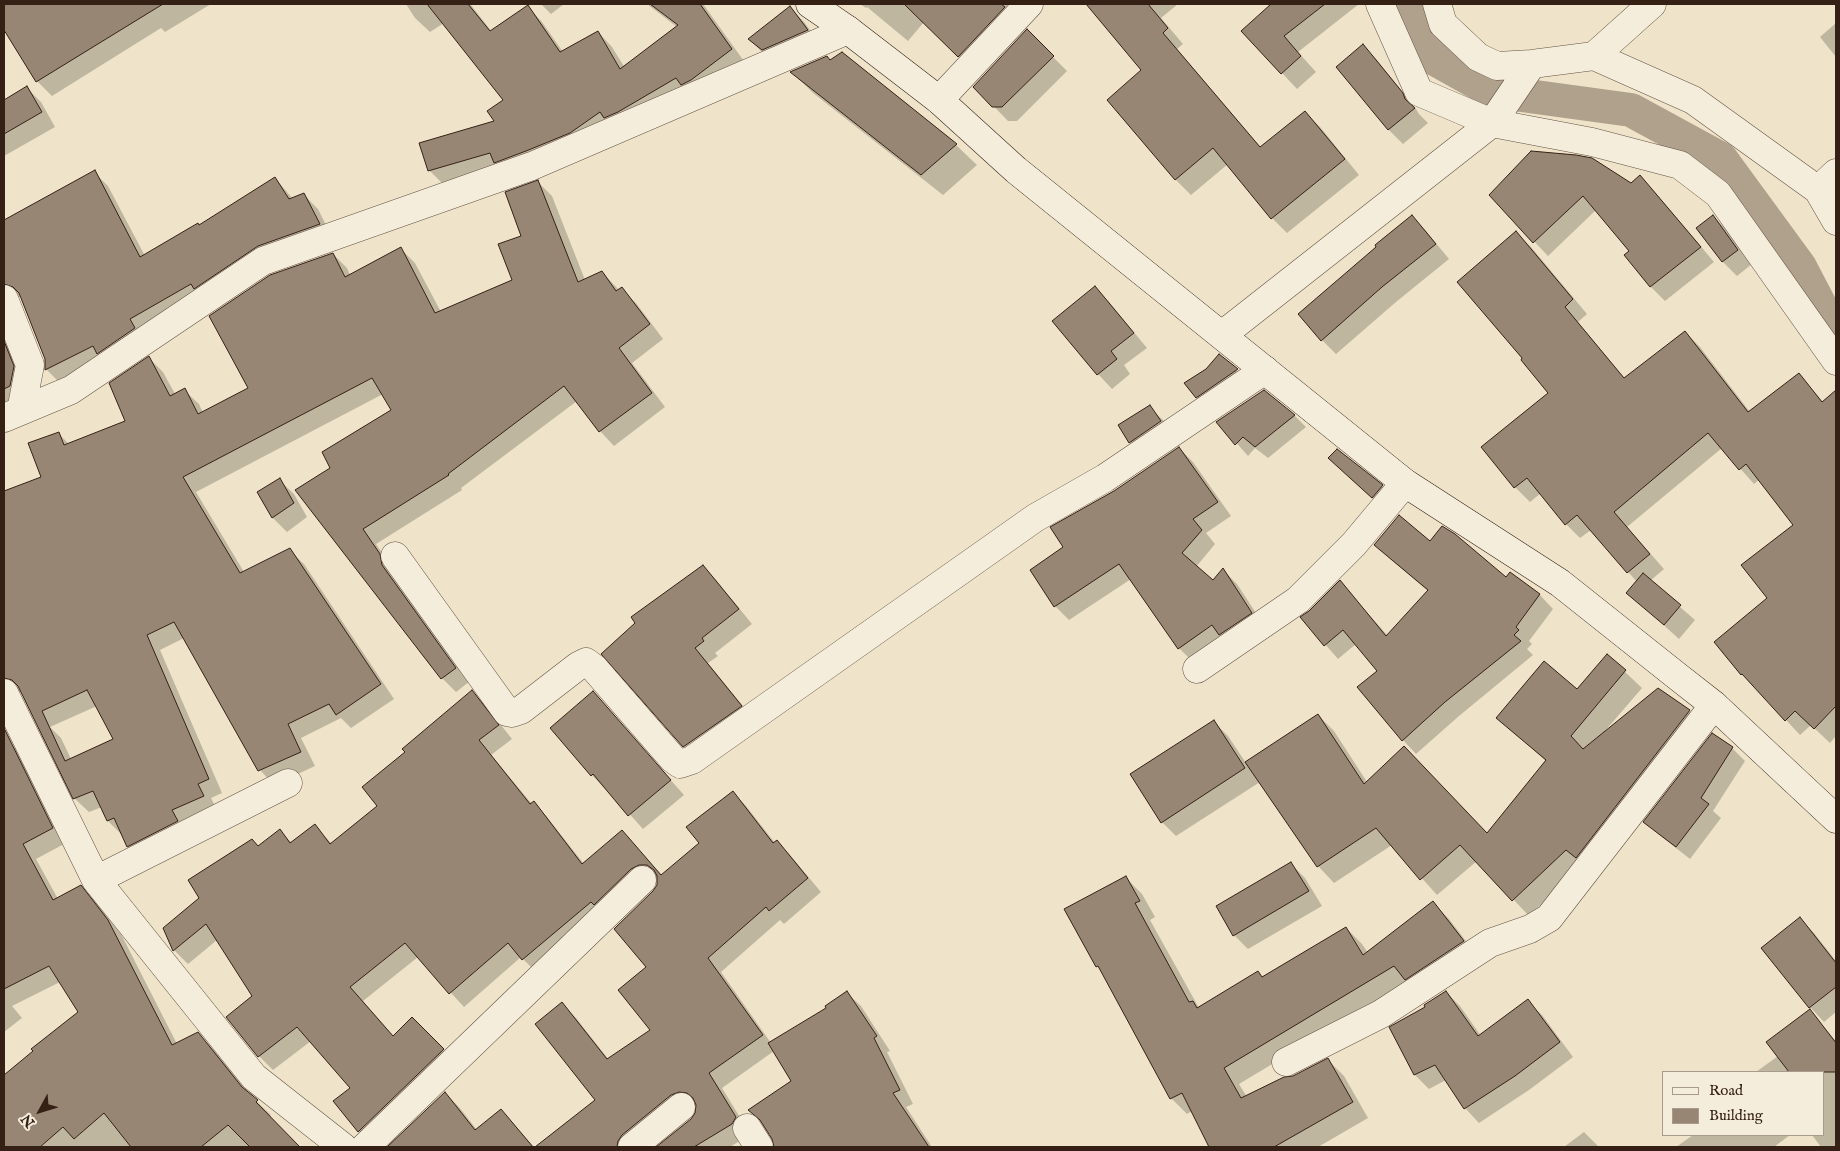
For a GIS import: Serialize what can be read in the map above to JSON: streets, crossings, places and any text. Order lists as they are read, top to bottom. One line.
{"legend":["Road","Building"],"north":"bottom left"}
